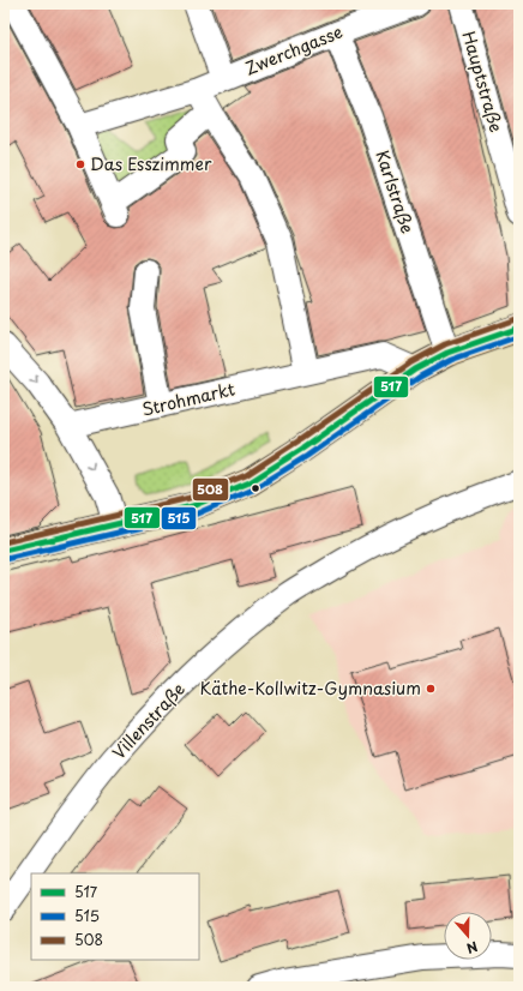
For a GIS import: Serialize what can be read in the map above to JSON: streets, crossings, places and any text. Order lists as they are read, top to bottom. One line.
{"streets":{"street":["Zwerchgasse","Hauptstraße","Karlstraße","Strohmarkt","Villenstraße"]},"crossings":[["Zwerchgasse","Karlstraße"]],"places":["Das Esszimmer","Käthe-Kollwitz-Gymnasium"],"lines":["transit line 508","transit line 517","transit line 515"],"legend":["517","515","508"],"north":"bottom"}
